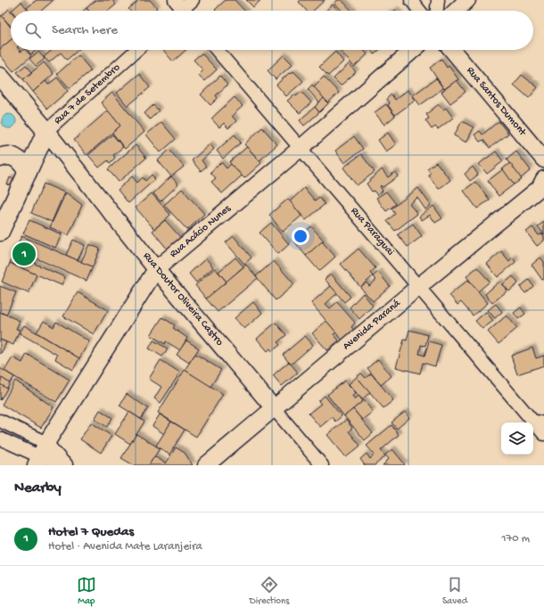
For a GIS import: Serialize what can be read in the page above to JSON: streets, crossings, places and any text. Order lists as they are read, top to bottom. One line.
{"streets":{"street":["Rua 7 de Setembro","Rua Santos Dumont","Rua Acácio Nunes","Rua Paraguai","Rua Doutor Oliveira Castro","Avenida Paraná"]},"crossings":[["Rua 7 de Setembro","Rua Doutor Oliveira Castro"],["Rua Acácio Nunes","Rua Paraguai"],["Rua Acácio Nunes","Rua Doutor Oliveira Castro"],["Rua Paraguai","Avenida Paraná"],["Rua Doutor Oliveira Castro","Avenida Paraná"]],"page":{"search":"Search here","pins":"1","heading":"Nearby","list":[{"mark":"1","name":"Hotel 7 Quedas","note":"Hotel · Avenida Mate Laranjeira","value":"170 m"}],"nav":["Map","Directions","Saved"]}}
